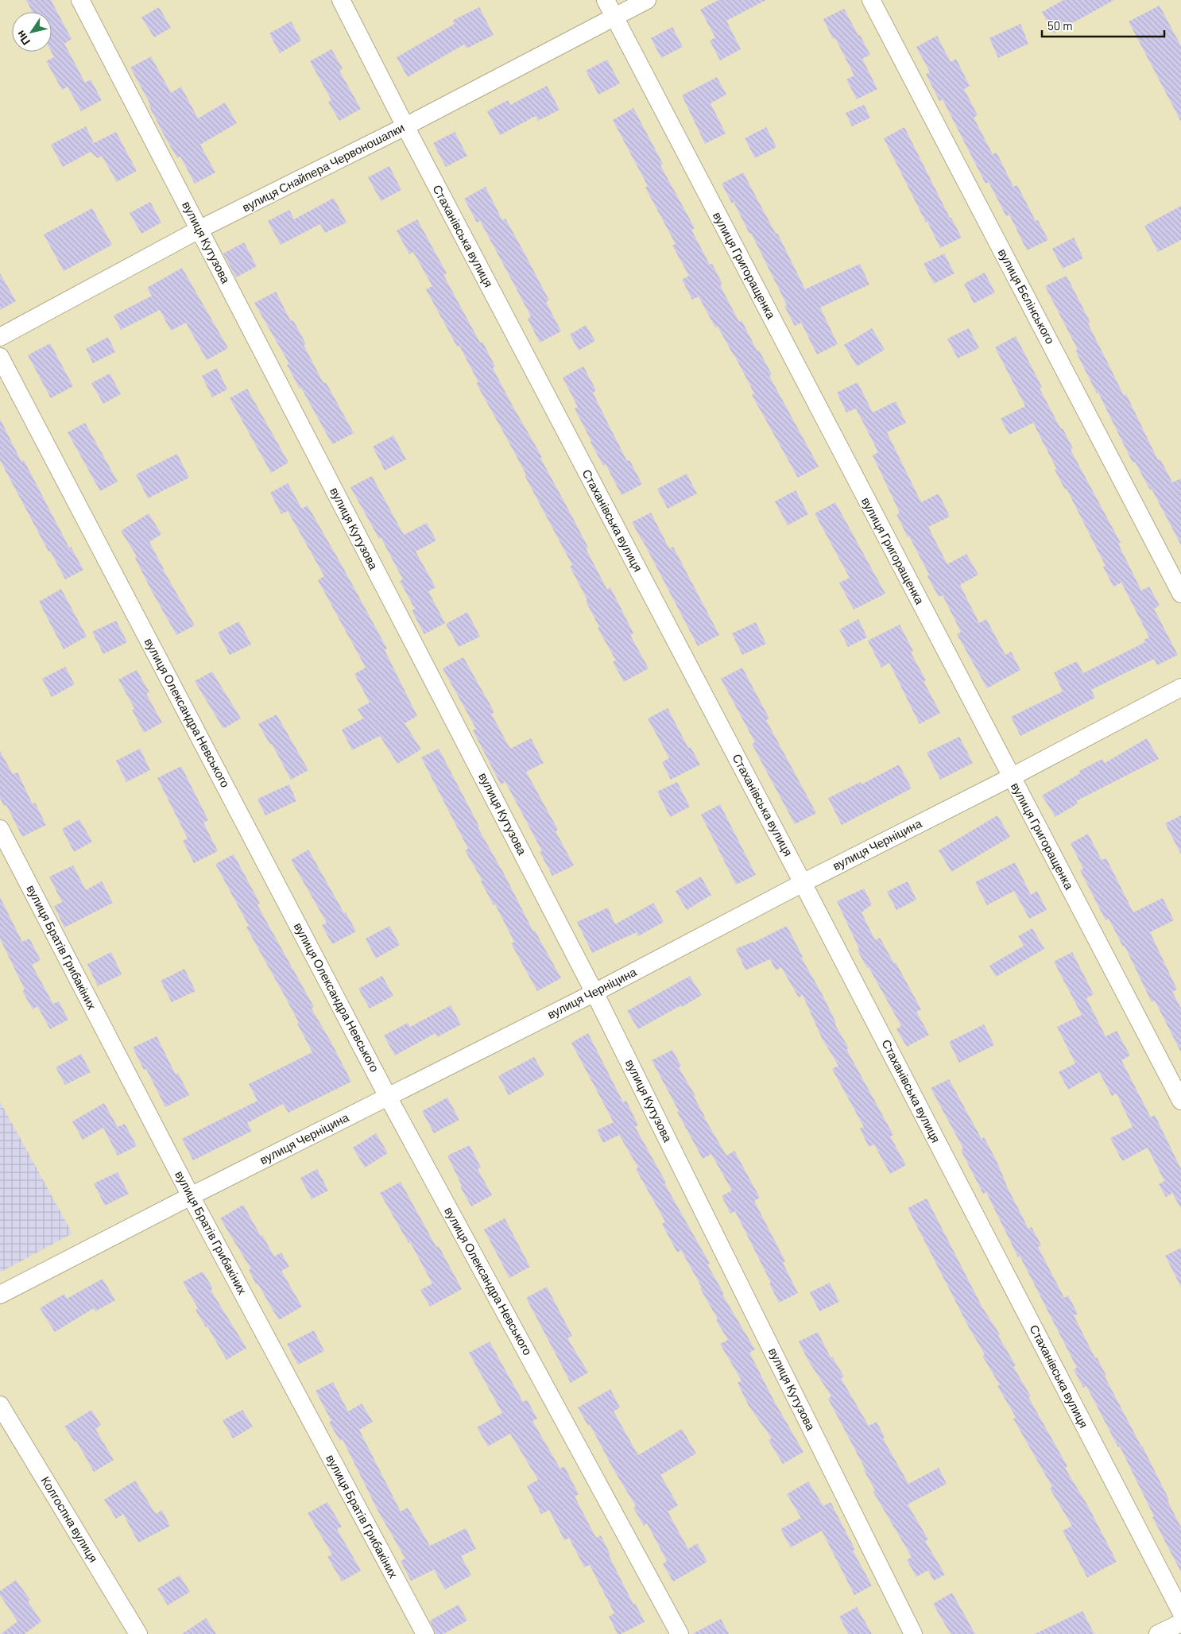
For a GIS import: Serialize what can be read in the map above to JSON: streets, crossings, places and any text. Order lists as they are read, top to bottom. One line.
{"streets":{"street":["вулиця Снайпера Червоношапки","Стаханівська вулиця","вулиця Кутузова","вулиця Григоращенка","вулиця Бєлінського","вулиця Олександра Невського","вулиця Черніцина","вулиця Братів Грибакіних","Колгоспна вулиця"]},"crossings":[["вулиця Снайпера Червоношапки","Стаханівська вулиця"],["вулиця Снайпера Червоношапки","вулиця Кутузова"],["вулиця Снайпера Червоношапки","вулиця Григоращенка"],["Стаханівська вулиця","вулиця Черніцина"],["вулиця Кутузова","вулиця Черніцина"],["вулиця Григоращенка","вулиця Черніцина"],["вулиця Олександра Невського","вулиця Черніцина"],["вулиця Черніцина","вулиця Братів Грибакіних"]],"scale_bar":"50 m","north":"bottom left"}
